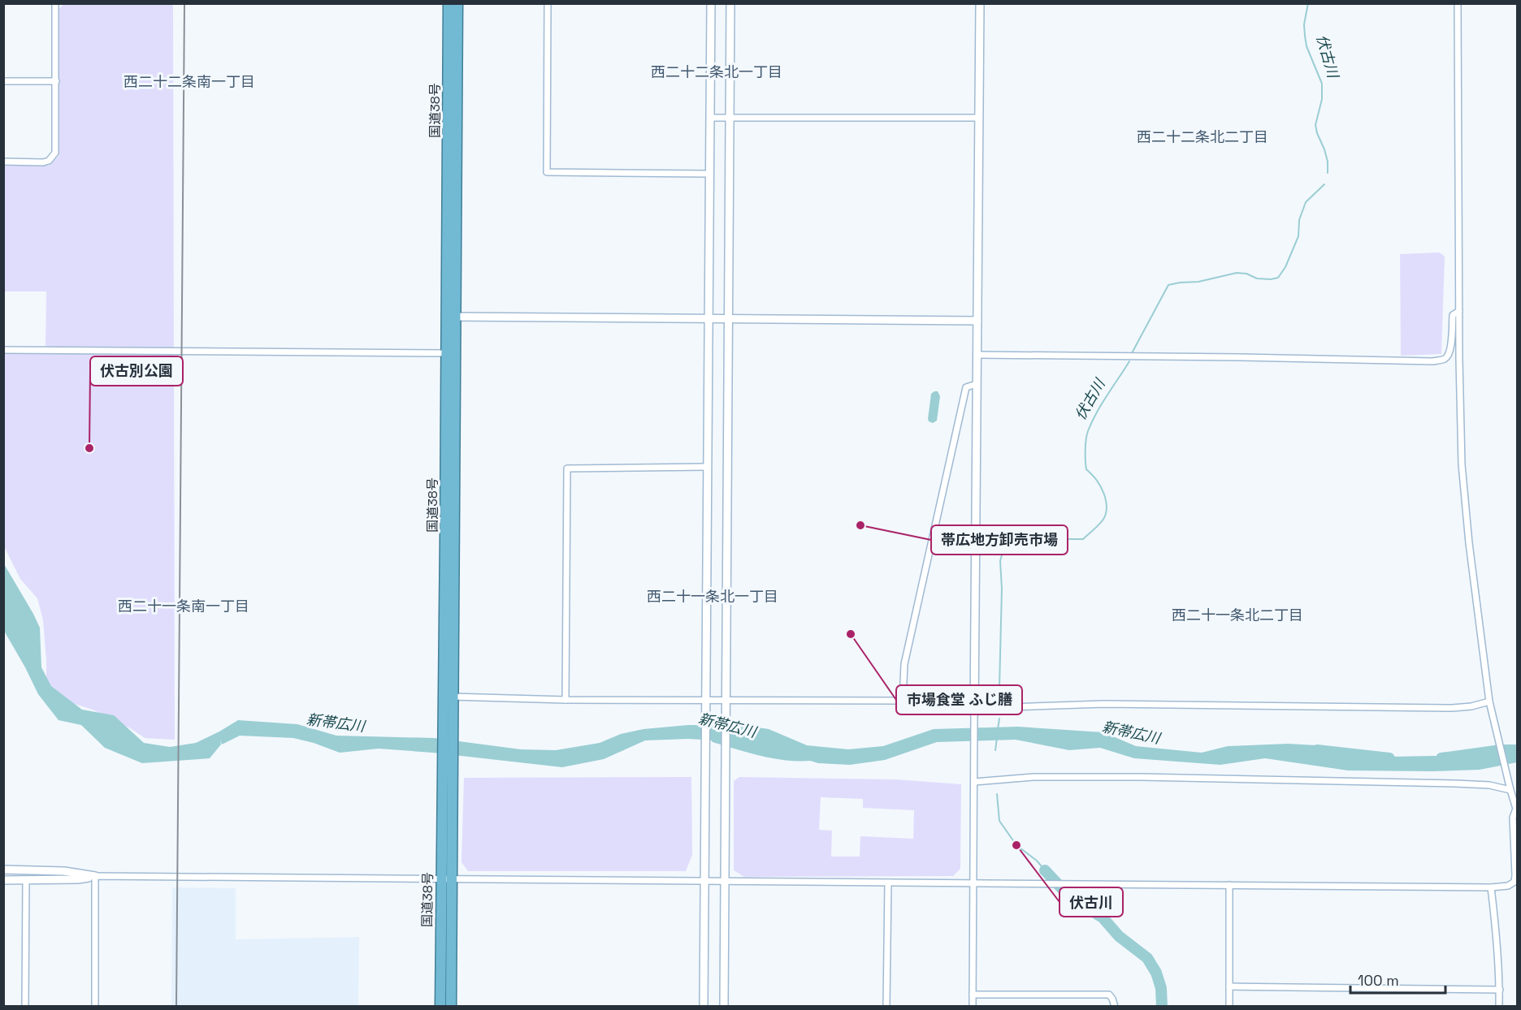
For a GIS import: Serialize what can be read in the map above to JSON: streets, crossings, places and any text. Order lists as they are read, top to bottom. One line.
{"streets":{"highway":["国道38号"]},"districts":["西二十二条北一丁目","西二十二条南一丁目","西二十二条北二丁目","西二十一条北一丁目","西二十一条南一丁目","西二十一条北二丁目"],"water":["伏古川","新帯広川"],"places":["伏古別公園","帯広地方卸売市場","市場食堂 ふじ膳","伏古川"],"scale_bar":"100 m"}
